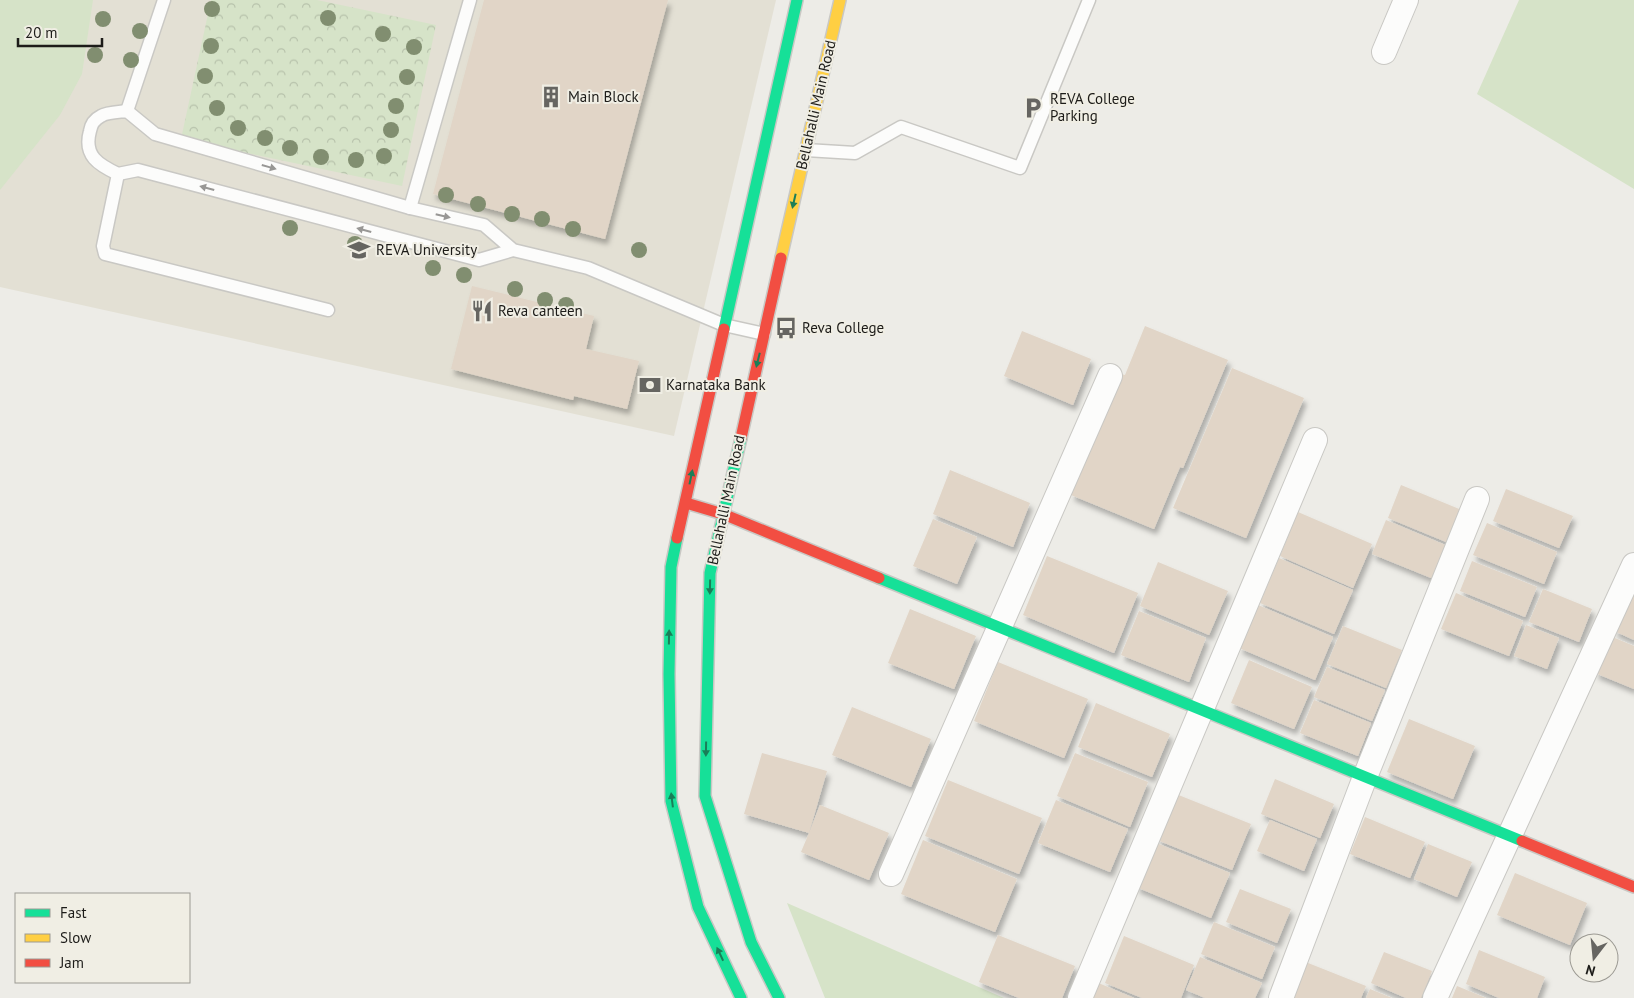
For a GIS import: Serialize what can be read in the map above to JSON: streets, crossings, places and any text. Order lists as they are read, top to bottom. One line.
{"streets":{"main road":["Bellahalli Main Road"]},"places":{"building":["Main Block"],"parking":["REVA College Parking"],"school or university":["REVA University"],"restaurant":["Reva canteen"],"bus stop":["Reva College"],"bank":["Karnataka Bank"]},"legend":["Fast","Slow","Jam"],"scale_bar":"20 m","north":"bottom"}
